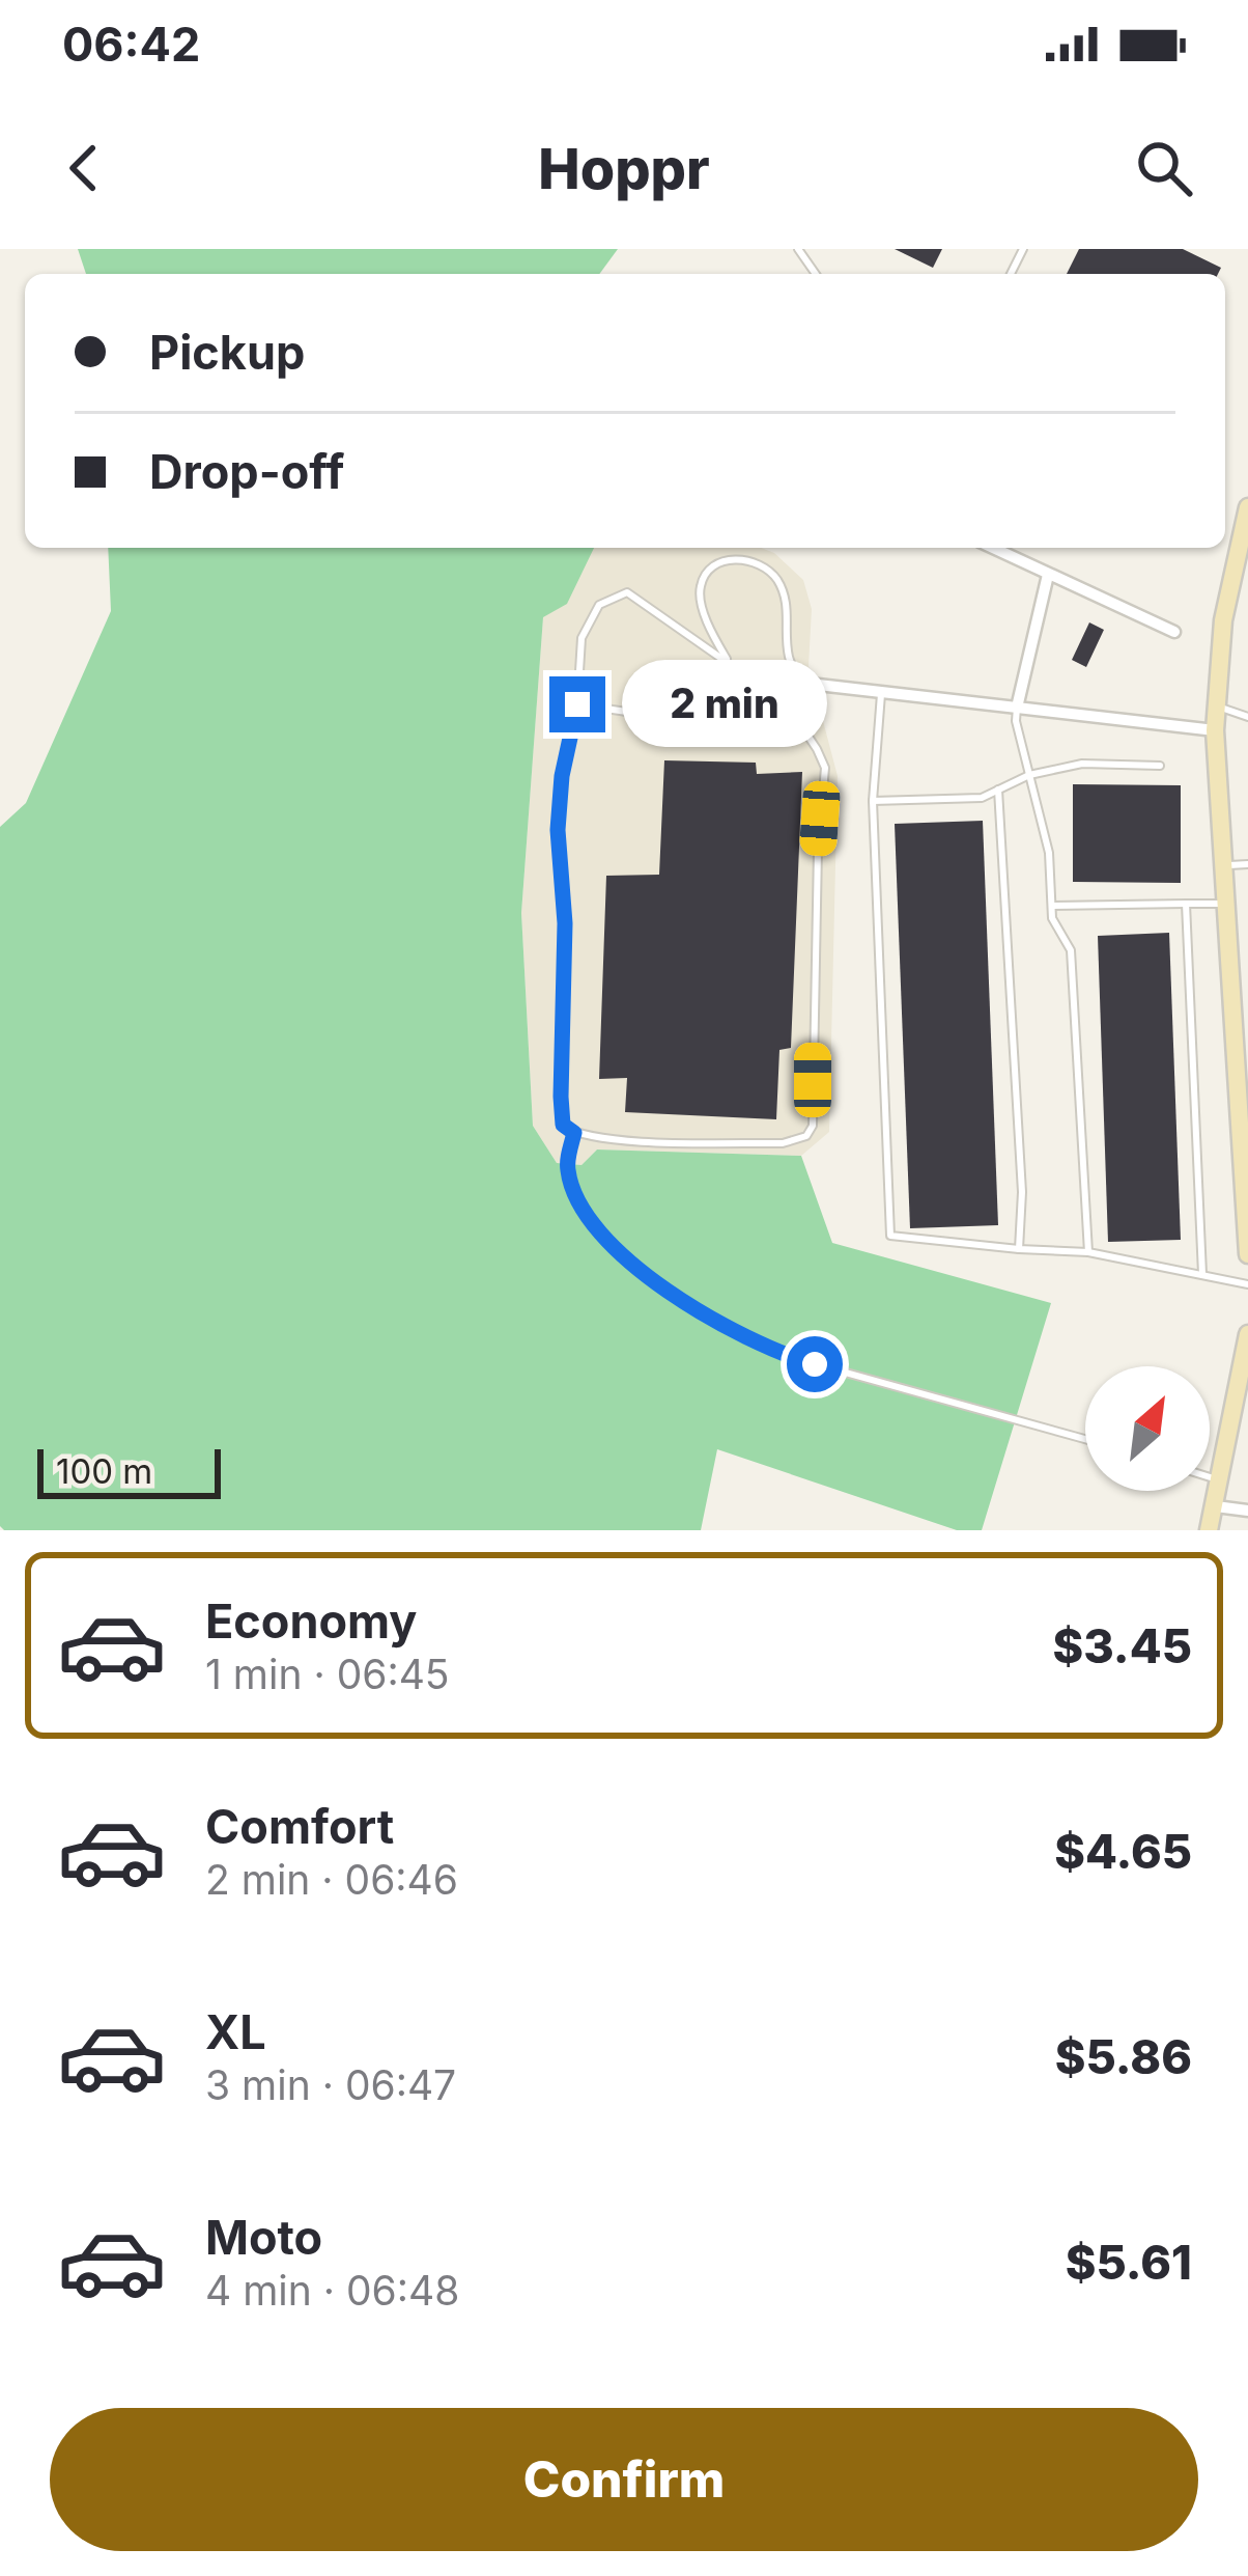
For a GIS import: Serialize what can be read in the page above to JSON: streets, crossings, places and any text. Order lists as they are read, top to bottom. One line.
{"scale_bar":"100 m","north":"top right","page":{"status":"06:42","header":"Hoppr","banner":["Pickup","Drop-off"],"bubble":"2 min","scale":"100 m","list":[{"name":"Economy","note":"1 min · 06:45","value":"$3.45"},{"name":"Comfort","note":"2 min · 06:46","value":"$4.65"},{"name":"XL","note":"3 min · 06:47","value":"$5.86"},{"name":"Moto","note":"4 min · 06:48","value":"$5.61"}],"buttons":"Confirm"}}
